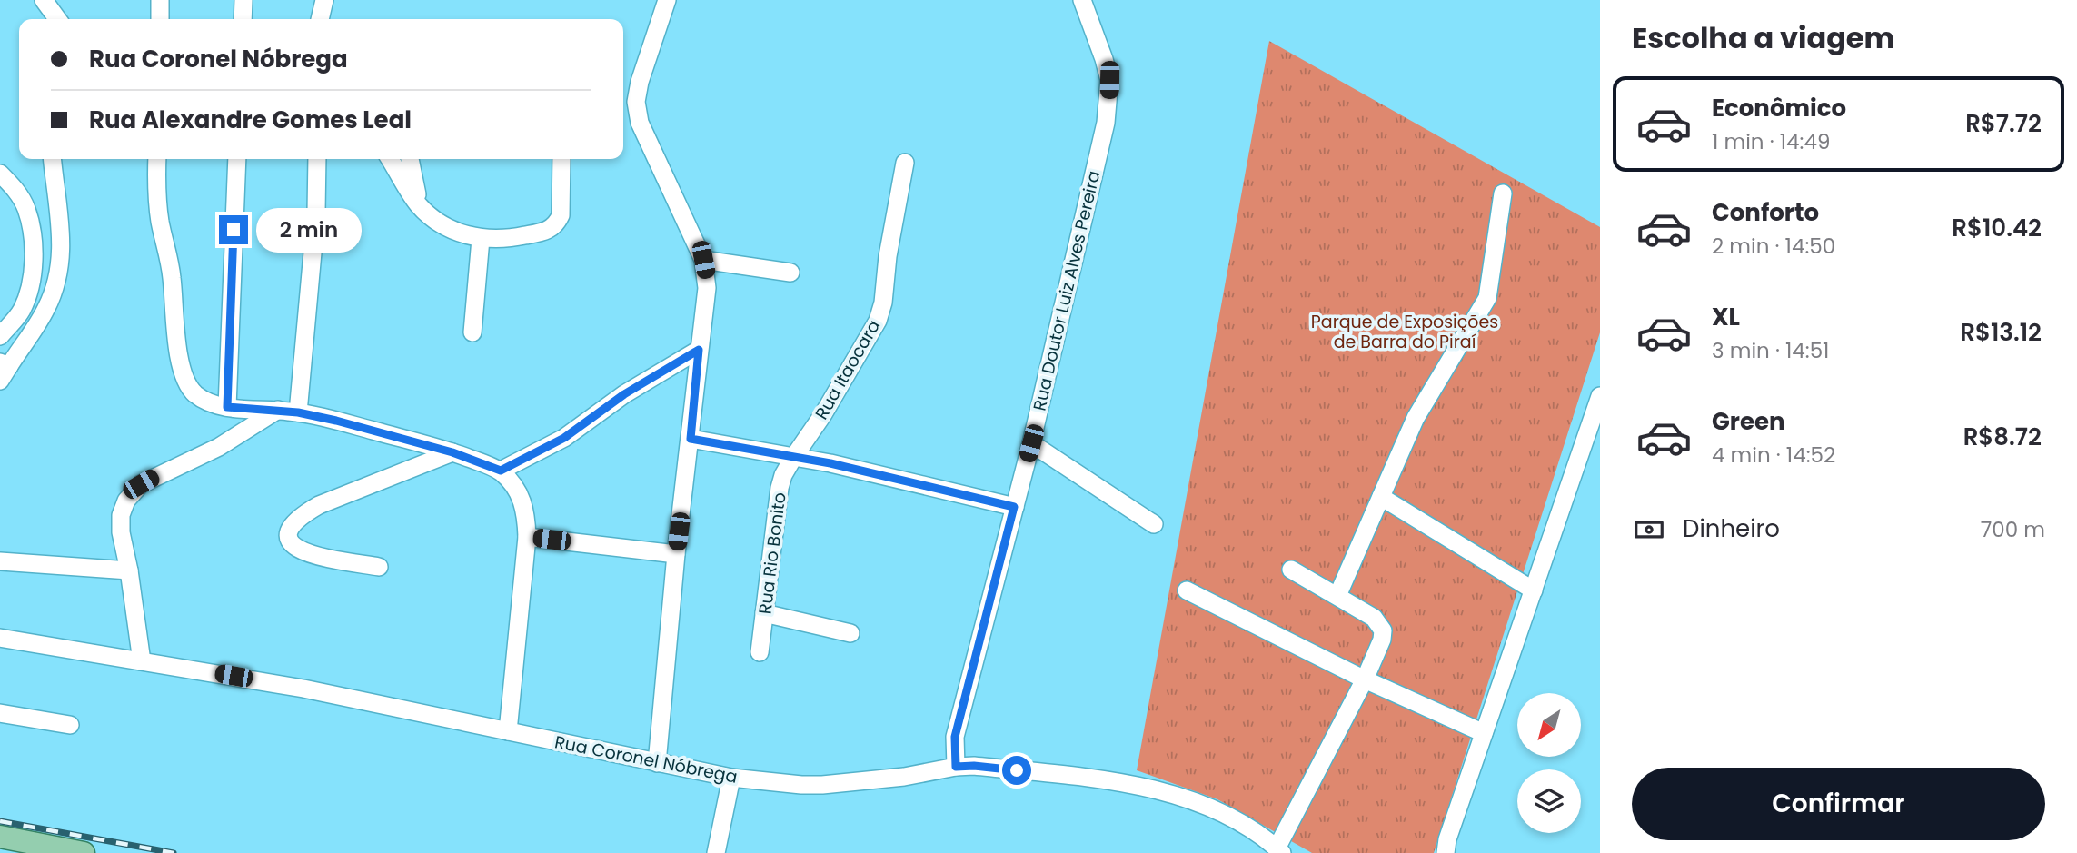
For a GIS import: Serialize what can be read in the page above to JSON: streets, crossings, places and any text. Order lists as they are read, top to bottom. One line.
{"streets":{"street":["Rua Doutor Luiz Alves Pereira","Rua Itaocara","Rua Rio Bonito","Rua Coronel Nóbrega"]},"crossings":[["Rua Doutor Luiz Alves Pereira","Rua Coronel Nóbrega"],["Rua Itaocara","Rua Rio Bonito"]],"parks":["Parque de Exposições de Barra do Piraí"],"north":"bottom left","page":{"heading":"Escolha a viagem","banner":["Rua Coronel Nóbrega","Rua Alexandre Gomes Leal"],"list":[{"name":"Econômico","note":"1 min · 14:49","value":"R$7.72"},{"name":"Conforto","note":"2 min · 14:50","value":"R$10.42"},{"name":"XL","note":"3 min · 14:51","value":"R$13.12"},{"name":"Green","note":"4 min · 14:52","value":"R$8.72"}],"bubble":"2 min","pay":["Dinheiro","700 m"],"buttons":"Confirmar"}}
